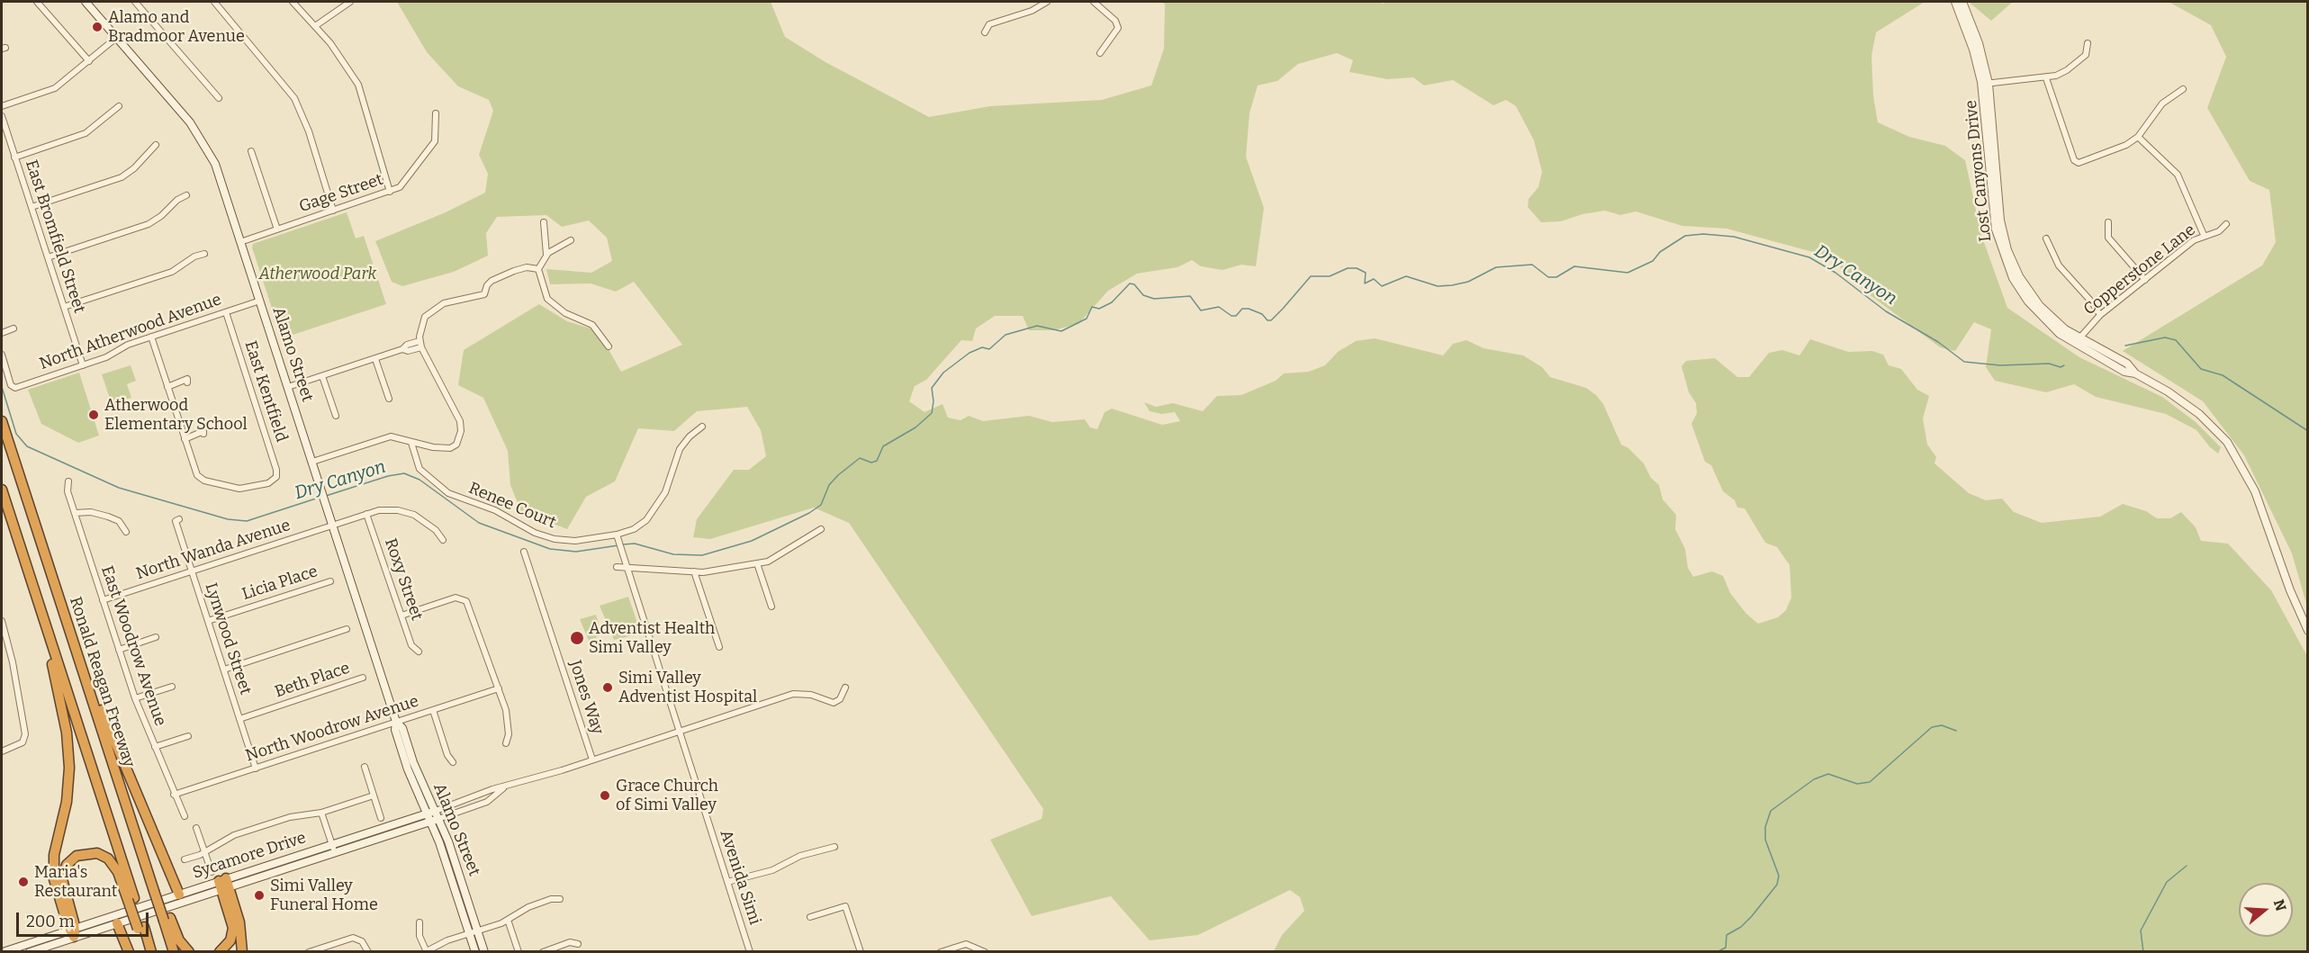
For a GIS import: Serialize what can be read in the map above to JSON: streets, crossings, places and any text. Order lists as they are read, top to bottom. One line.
{"streets":{"highway":["Ronald Reagan Freeway"],"main road":["Alamo Street","Sycamore Drive"],"street":["Lost Canyons Drive","Gage Street","East Bromfield Street","Copperstone Lane","North Atherwood Avenue","East Kentfield","Renee Court","North Wanda Avenue","Roxy Street","Licia Place","Lynwood Street","East Woodrow Avenue","Beth Place","Jones Way","North Woodrow Avenue","Avenida Simi"]},"crossings":[["Lost Canyons Drive","Copperstone Lane"],["Gage Street","Alamo Street"],["East Bromfield Street","North Atherwood Avenue"],["North Atherwood Avenue","Alamo Street"],["North Atherwood Avenue","East Kentfield"],["Alamo Street","North Wanda Avenue"],["Alamo Street","North Woodrow Avenue"],["Alamo Street","Sycamore Drive"],["Renee Court","Avenida Simi"],["North Wanda Avenue","Roxy Street"],["North Wanda Avenue","Lynwood Street"],["North Wanda Avenue","East Woodrow Avenue"],["Licia Place","Lynwood Street"],["Lynwood Street","Beth Place"],["Lynwood Street","North Woodrow Avenue"],["East Woodrow Avenue","North Woodrow Avenue"],["Jones Way","Sycamore Drive"],["Sycamore Drive","Avenida Simi"]],"water":["Dry Canyon"],"parks":["Atherwood Park"],"places":["Alamo and Bradmoor Avenue","Atherwood Elementary School","Adventist Health Simi Valley","Simi Valley Adventist Hospital","Grace Church of Simi Valley","Maria's Restaurant","Simi Valley Funeral Home"],"scale_bar":"200 m","north":"right"}
